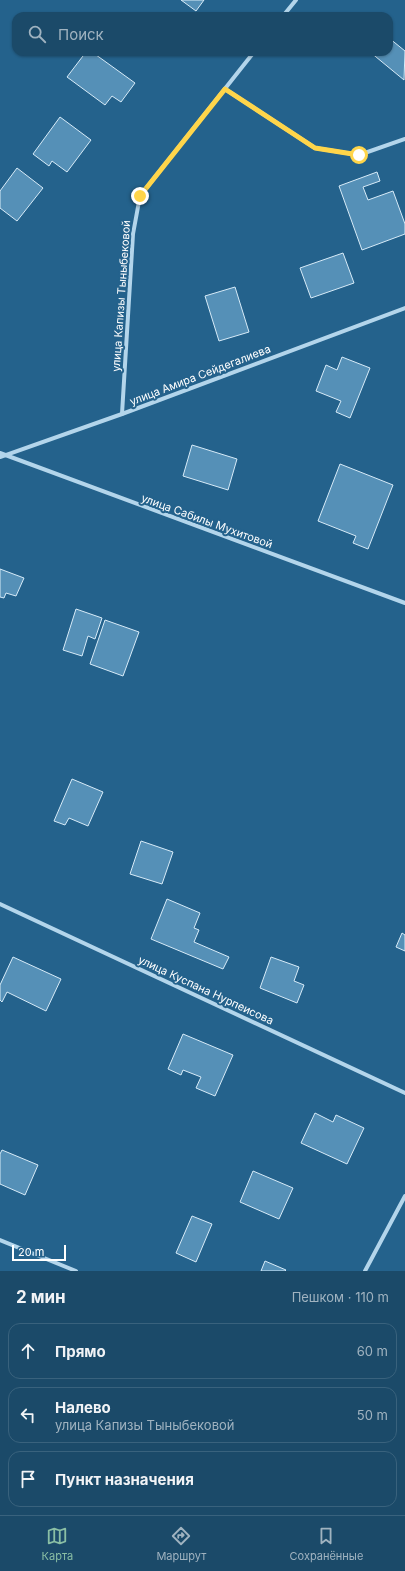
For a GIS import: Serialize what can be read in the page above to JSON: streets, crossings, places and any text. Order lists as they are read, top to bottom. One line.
{"streets":{"street":["улица Капизы Тыныбековой","улица Амира Сейдегалиева","улица Сабилы Мухитовой","улица Куспана Нурпеисова"]},"crossings":[["улица Капизы Тыныбековой","улица Амира Сейдегалиева"],["улица Амира Сейдегалиева","улица Сабилы Мухитовой"]],"scale_bar":"20 m","page":{"search":"Поиск","scale":"20 m","heading":["2 мин","Пешком · 110 m"],"list":[["Прямо","60 m"],["Налево","улица Капизы Тыныбековой","50 m"],"Пункт назначения"],"nav":["Карта","Маршрут","Сохранённые"]}}
